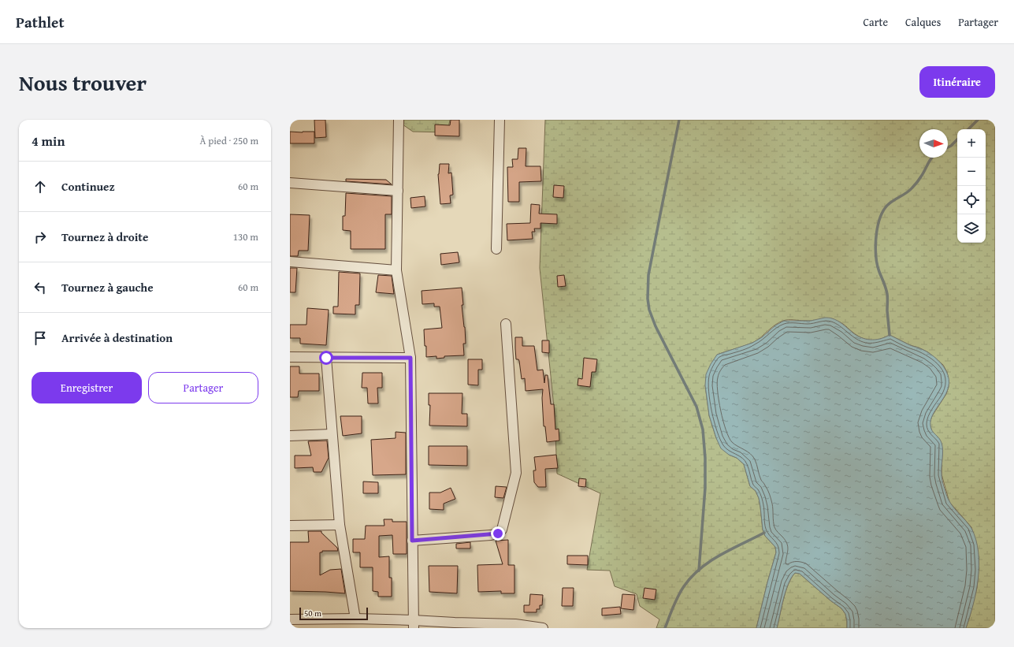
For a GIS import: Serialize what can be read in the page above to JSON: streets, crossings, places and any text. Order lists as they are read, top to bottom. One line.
{"scale_bar":"50 m","north":"right","page":{"header":"Pathlet","nav":["Carte","Calques","Partager"],"title":"Nous trouver","buttons":["Itinéraire",["Enregistrer","Partager"]],"heading":["4 min","À pied · 250 m"],"map_buttons":["+","−"],"list":[["Continuez","60 m"],["Tournez à droite","130 m"],["Tournez à gauche","60 m"],"Arrivée à destination"],"scale":"50 m"}}
